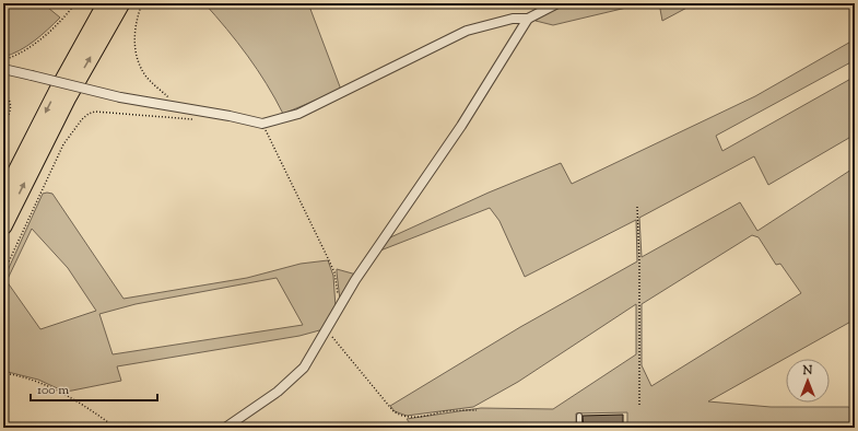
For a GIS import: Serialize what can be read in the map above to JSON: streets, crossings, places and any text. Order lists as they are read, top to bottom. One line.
{"scale_bar":"100 m","north":"top"}
